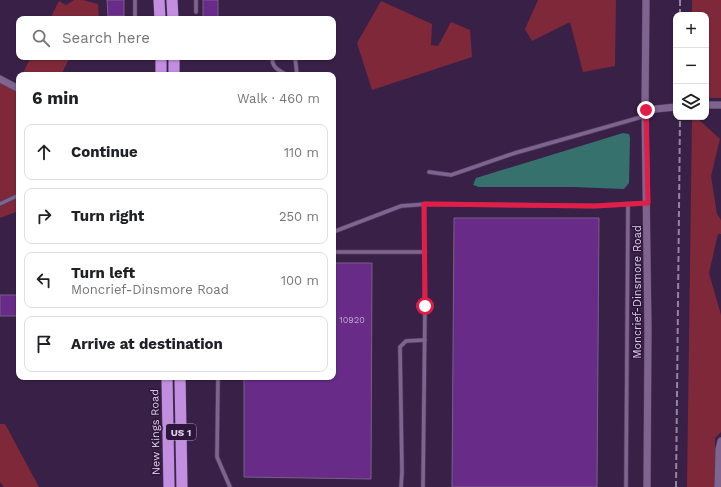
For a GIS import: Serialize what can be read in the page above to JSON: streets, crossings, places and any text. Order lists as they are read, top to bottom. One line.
{"streets":{"highway":["New Kings Road","US 1"],"street":["Moncrief-Dinsmore Road"]},"house_numbers":["10920"],"page":{"map_buttons":["+","−"],"search":"Search here","heading":["6 min","Walk · 460 m"],"list":[["Continue","110 m"],["Turn right","250 m"],["Turn left","Moncrief-Dinsmore Road","100 m"],"Arrive at destination"]}}
